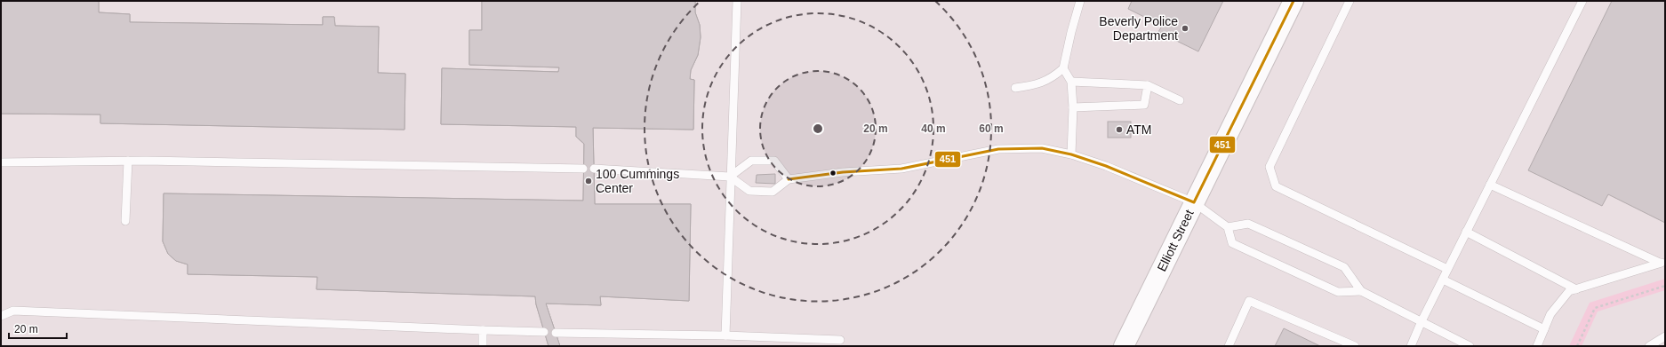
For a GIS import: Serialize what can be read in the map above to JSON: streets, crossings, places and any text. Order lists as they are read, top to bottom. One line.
{"streets":{"main road":["Elliott Street"]},"places":["Beverly Police Department","ATM","100 Cummings Center"],"lines":["transit line 451"],"scale_bar":"20 m","rings":["20 m","40 m","60 m"]}
